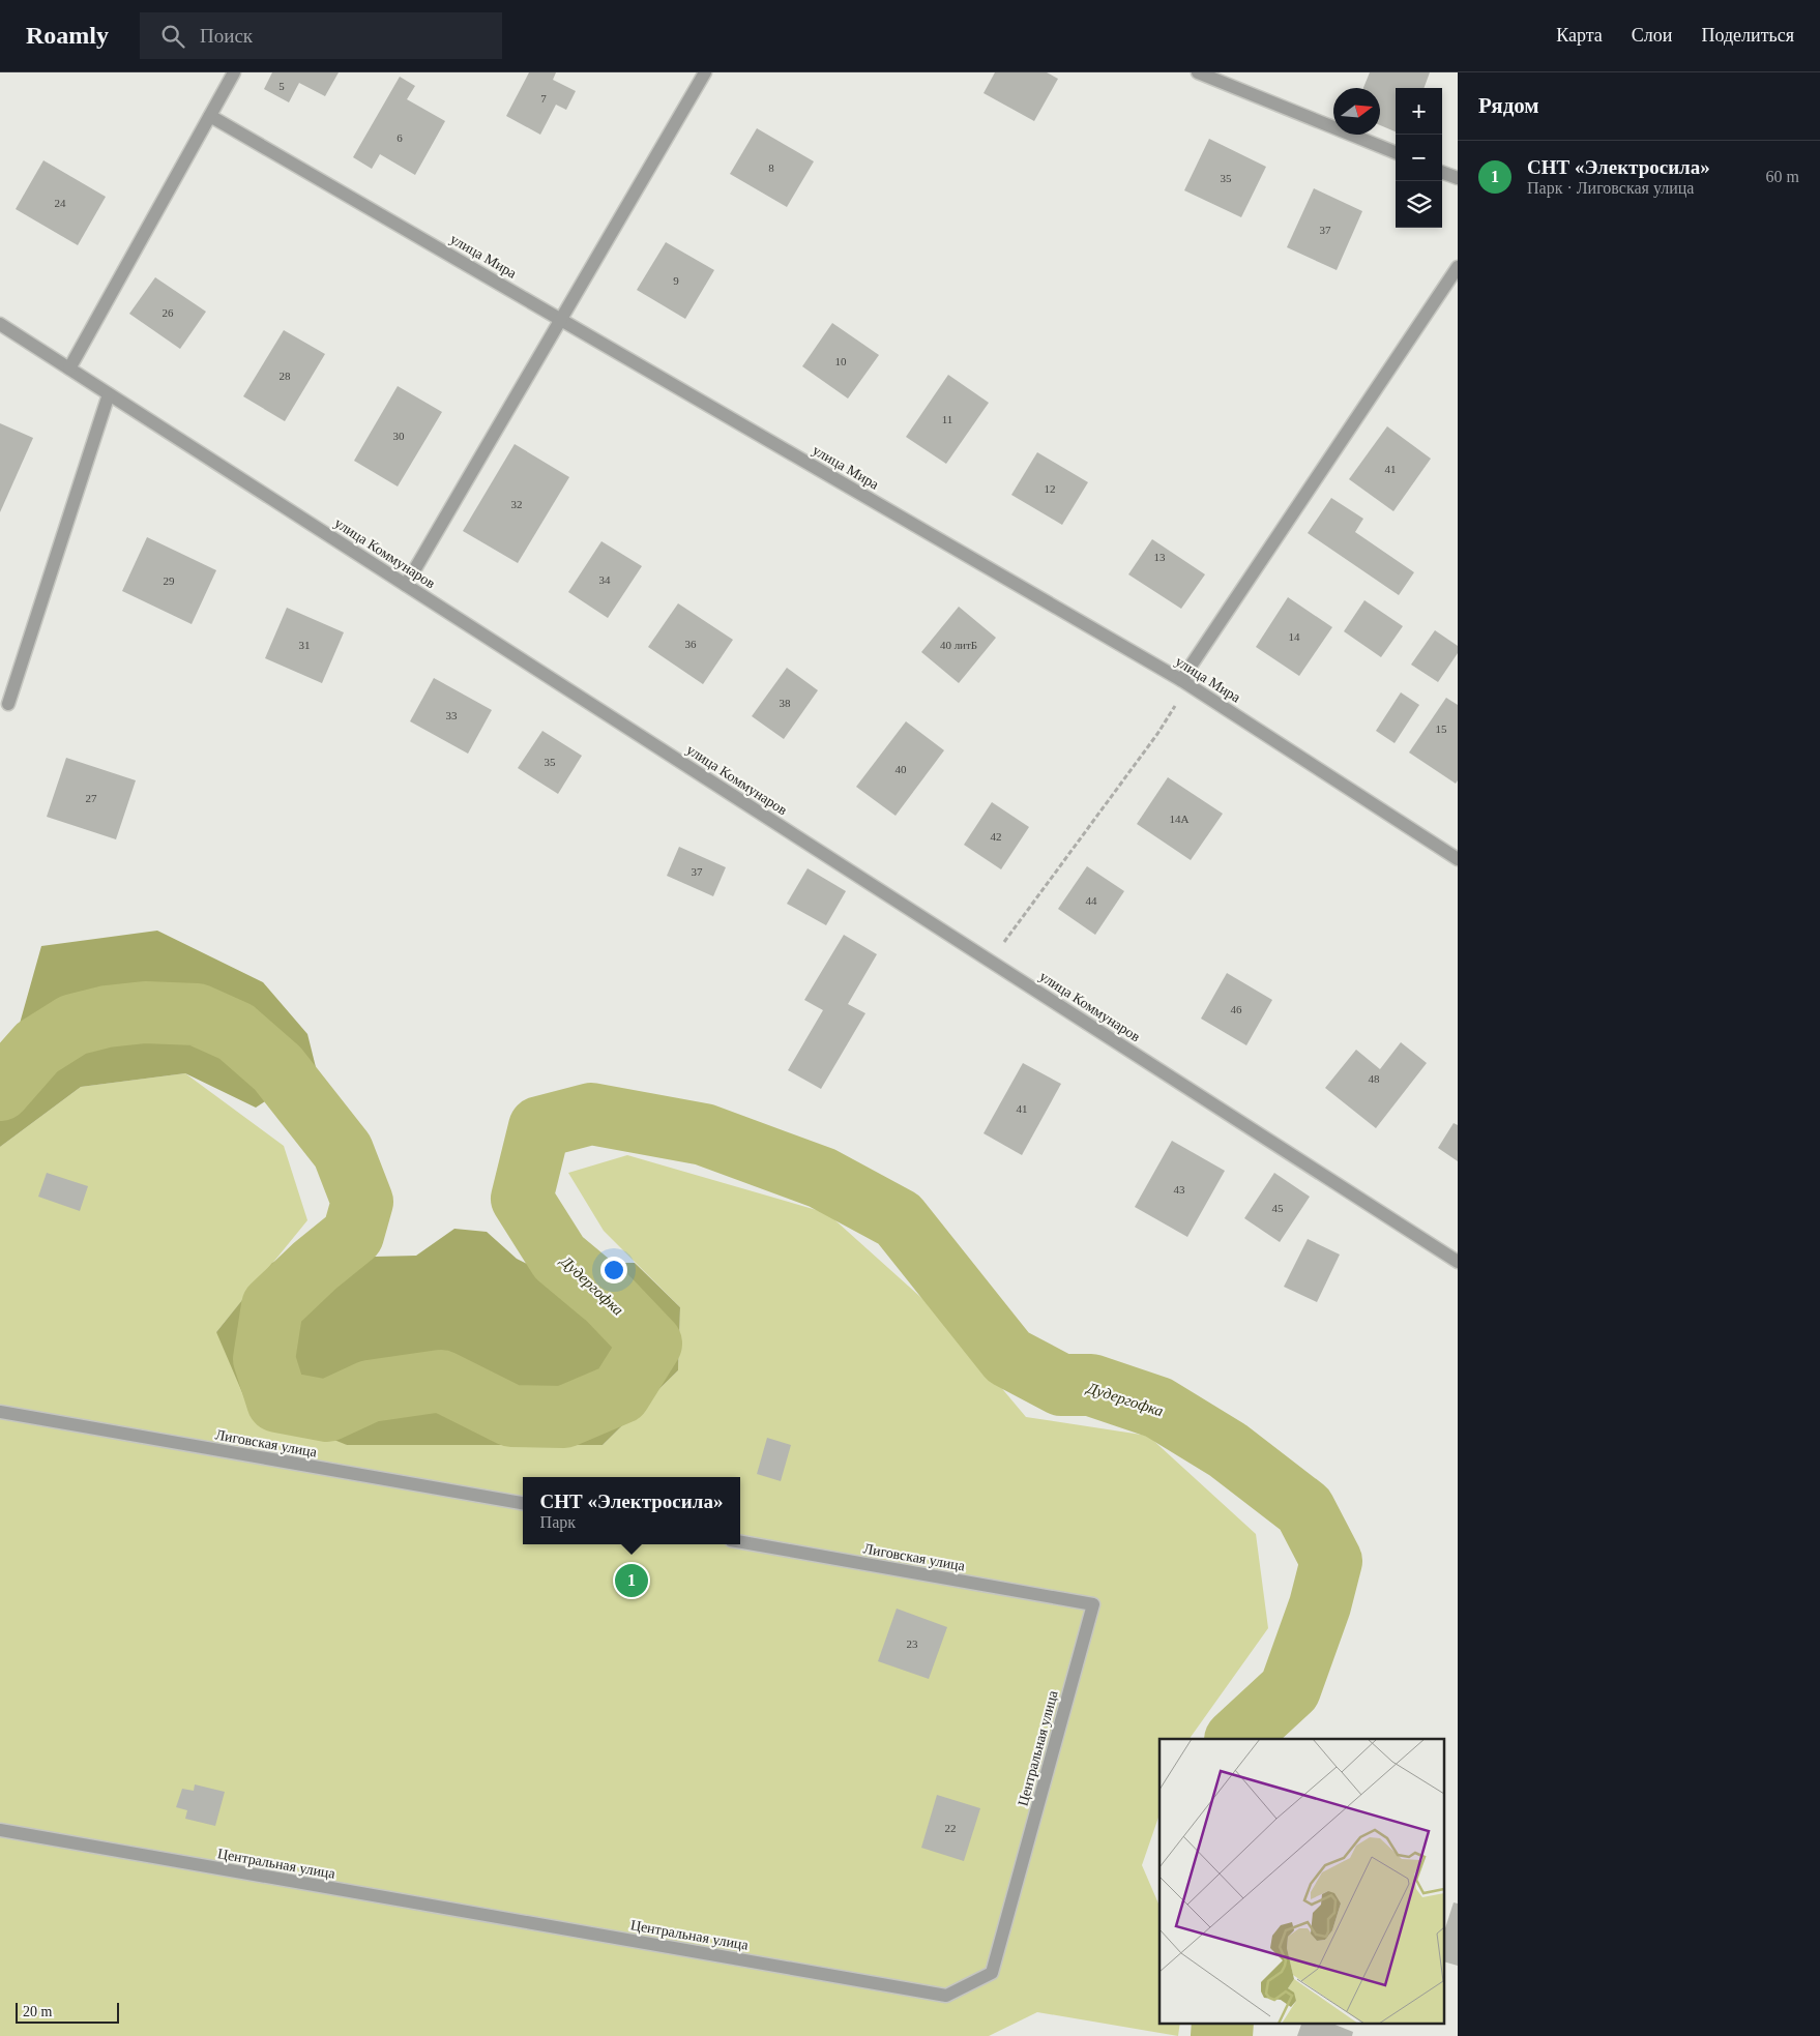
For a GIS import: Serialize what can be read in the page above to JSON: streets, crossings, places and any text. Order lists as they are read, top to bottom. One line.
{"streets":{"street":["улица Мира","улица Коммунаров","Лиговская улица","Центральная улица"]},"crossings":[["Лиговская улица","Центральная улица"]],"water":["Дудергофка"],"house_numbers":["5","7","6","8","35","24","37","9","26","10","28","11","30","41","12","32","13","34","29","14","36","31","40 литБ","38","33","15","35","40","27","14А","42","37","44","46","48","41","43","45","23","22"],"scale_bar":"20 m","north":"right","page":{"header":"Roamly","search":"Поиск","nav":["Карта","Слои","Поделиться"],"heading":"Рядом","map_buttons":["+","−"],"list":[{"mark":"1","name":"СНТ «Электросила»","note":"Парк · Лиговская улица","value":"60 m"}],"popup":["СНТ «Электросила»","Парк"],"pins":"1","scale":"20 m"}}
